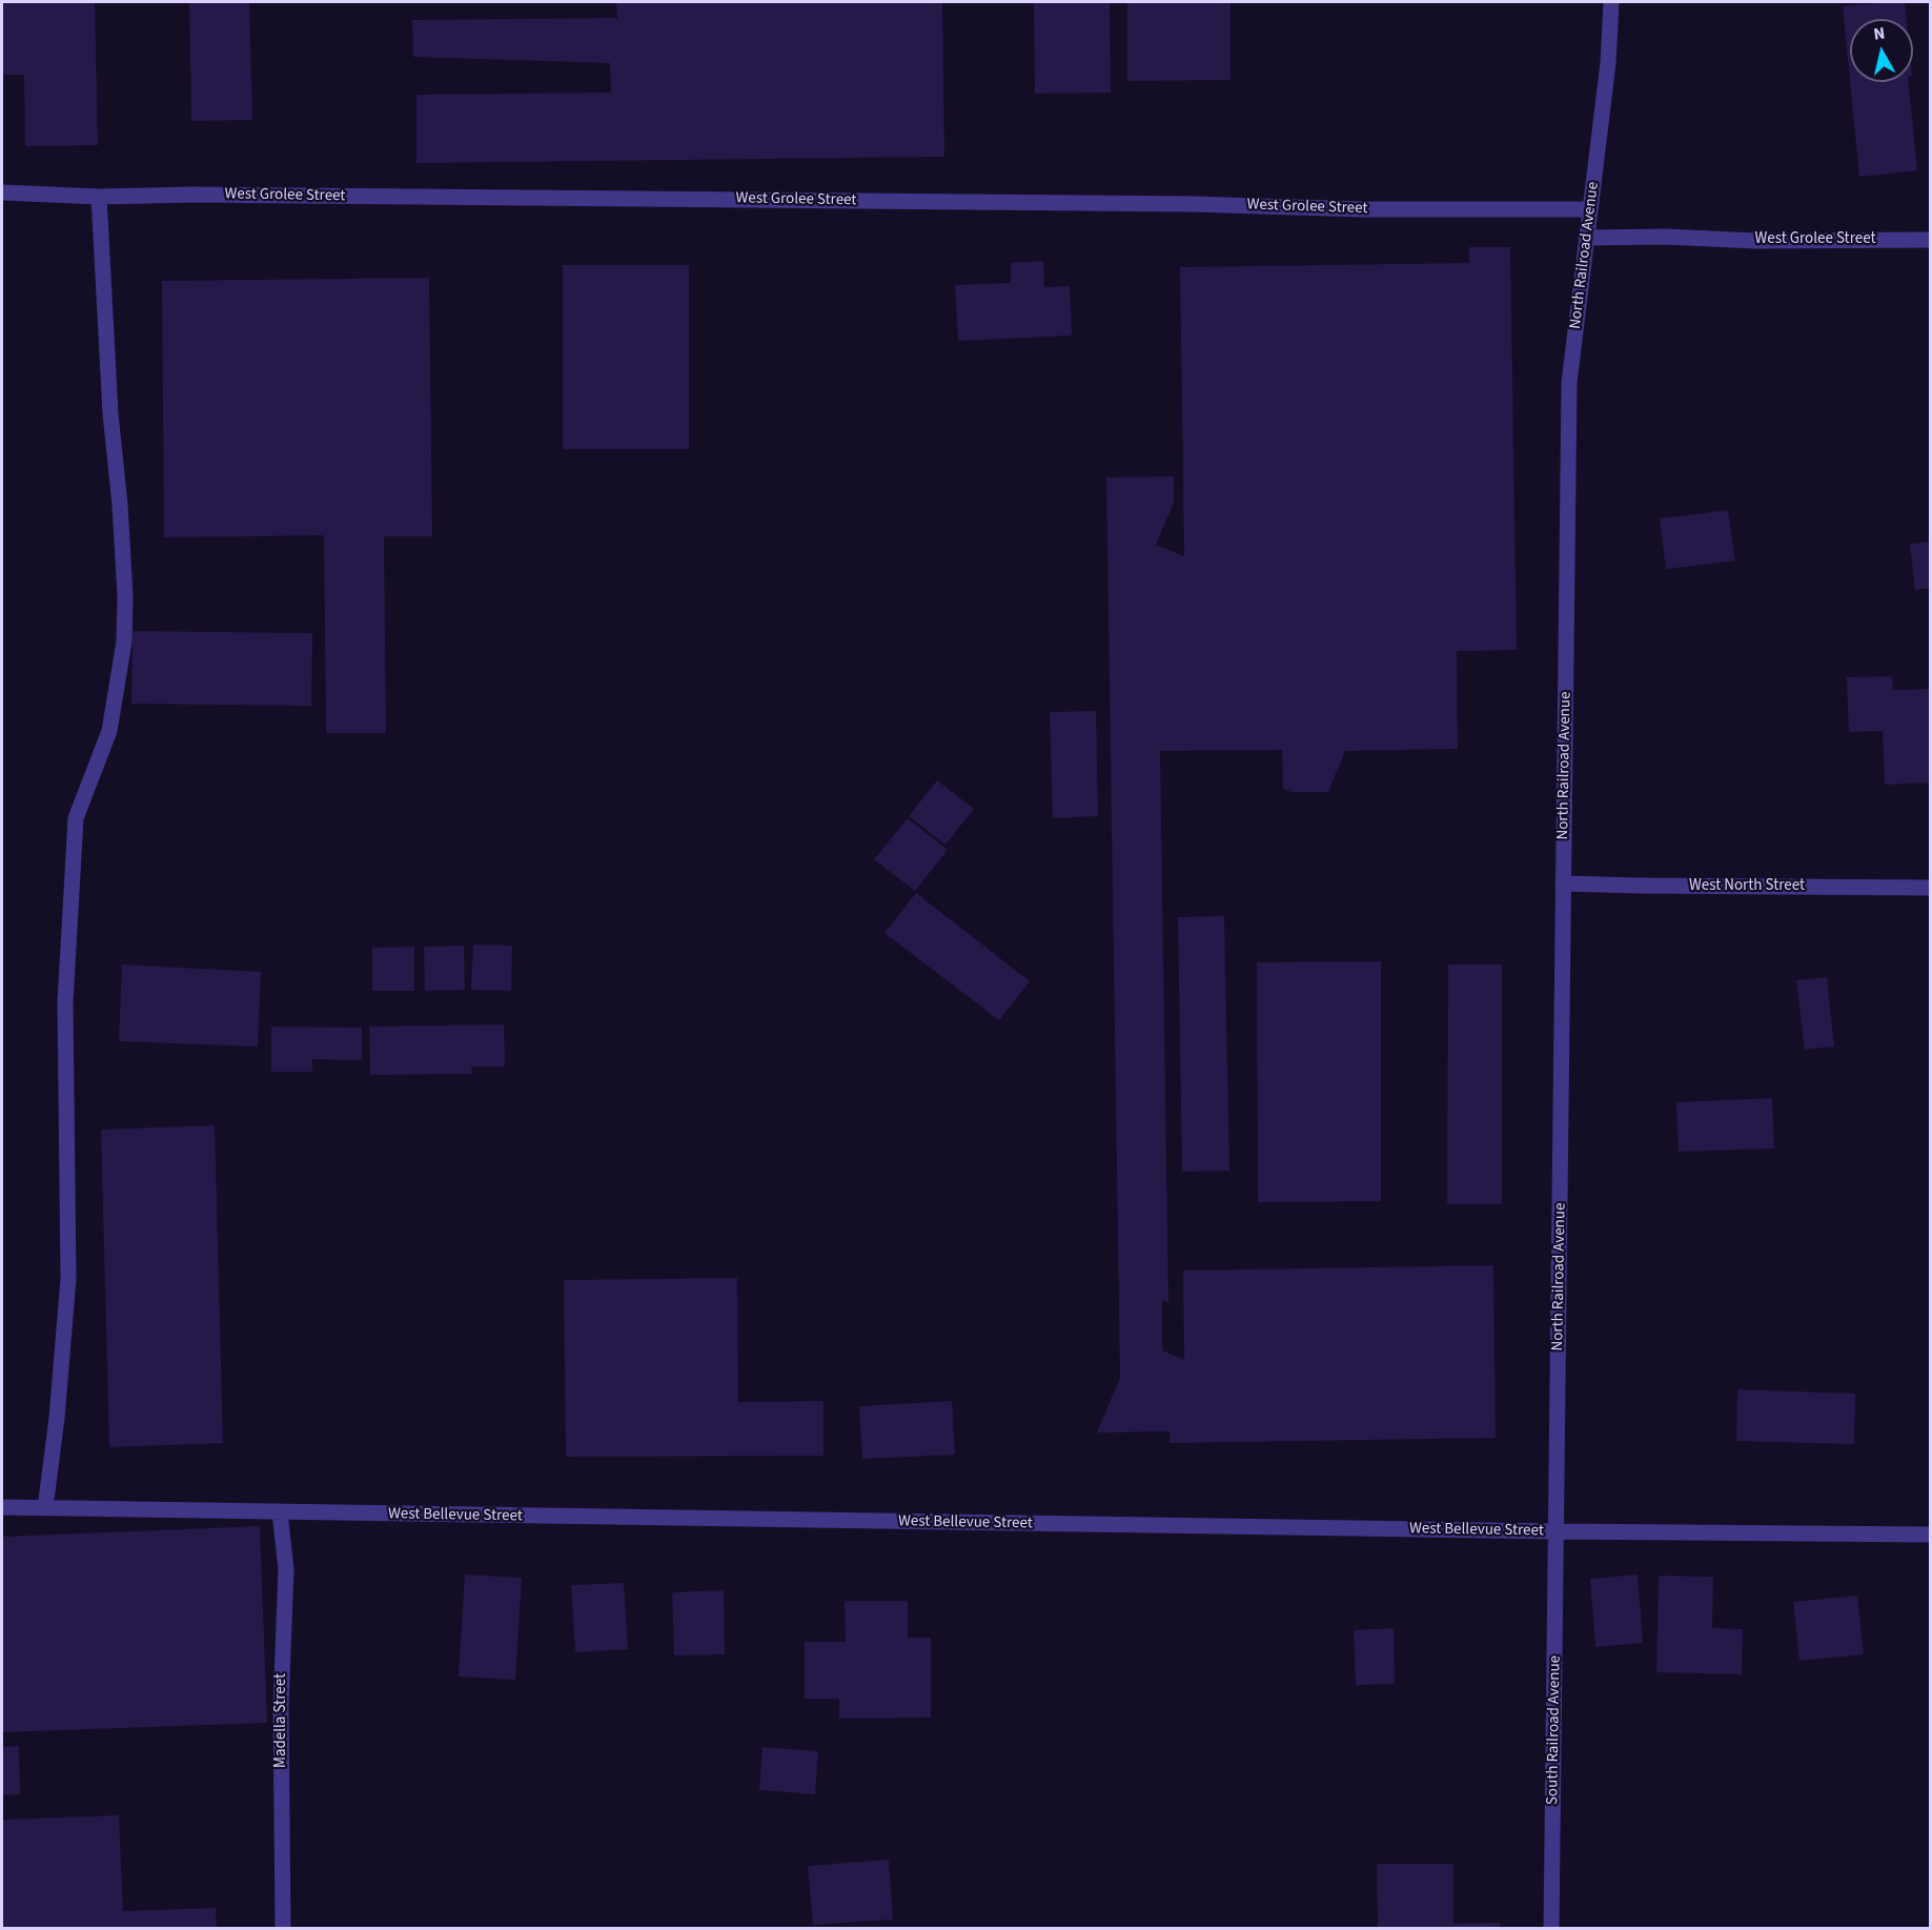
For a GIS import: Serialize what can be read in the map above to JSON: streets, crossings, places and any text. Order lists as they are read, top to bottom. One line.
{"streets":{"street":["West Grolee Street","North Railroad Avenue","West North Street","West Bellevue Street","Madella Street","South Railroad Avenue"]},"crossings":[["West Grolee Street","North Railroad Avenue"],["North Railroad Avenue","West North Street"],["North Railroad Avenue","West Bellevue Street"],["North Railroad Avenue","South Railroad Avenue"],["West Bellevue Street","Madella Street"],["West Bellevue Street","South Railroad Avenue"]],"north":"top"}
